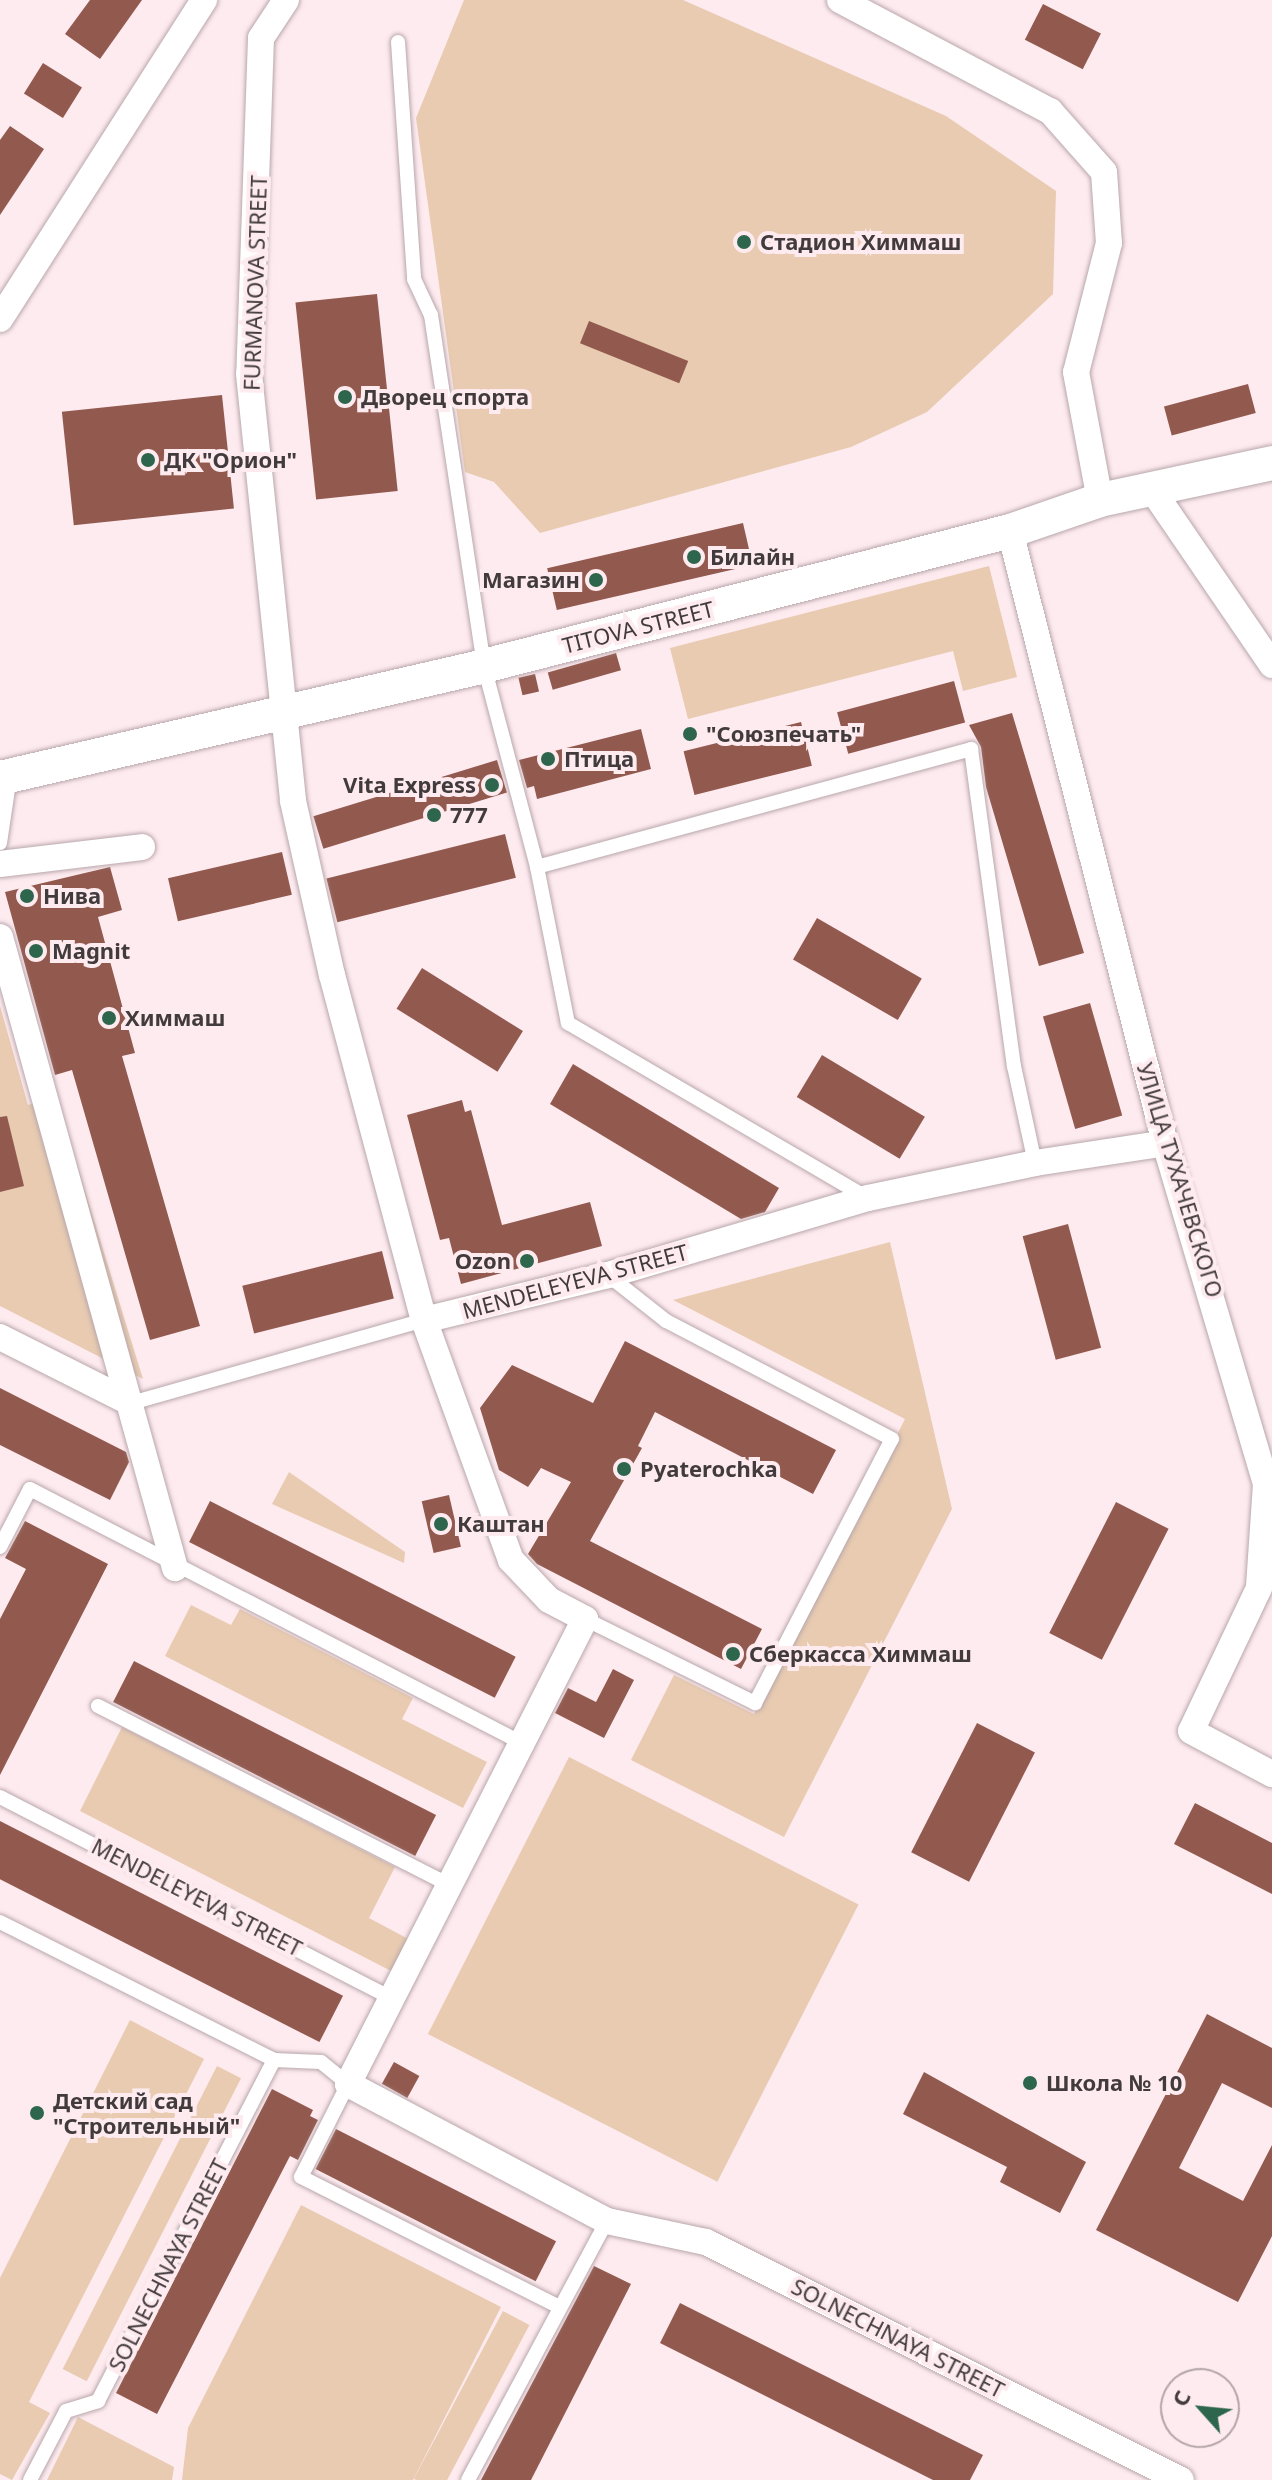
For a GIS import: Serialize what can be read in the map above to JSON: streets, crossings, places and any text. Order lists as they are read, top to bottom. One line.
{"streets":{"street":["FURMANOVA STREET","TITOVA STREET","УЛИЦА ТУХАЧЕВСКОГО","MENDELEYEVA STREET","SOLNECHNAYA STREET"]},"crossings":[["FURMANOVA STREET","TITOVA STREET"],["FURMANOVA STREET","MENDELEYEVA STREET"],["TITOVA STREET","УЛИЦА ТУХАЧЕВСКОГО"],["УЛИЦА ТУХАЧЕВСКОГО","MENDELEYEVA STREET"]],"places":["Стадион Химмаш","Дворец спорта","ДК \"Орион\"","Билайн","Магазин","\"Союзпечать\"","Птица","Vita Express","777","Нива","Magnit","Химмаш","Ozon","Pyaterochka","Каштан","Сберкасса Химмаш","Школа № 10","Детский сад \"Строительный\""],"north":"top left"}
